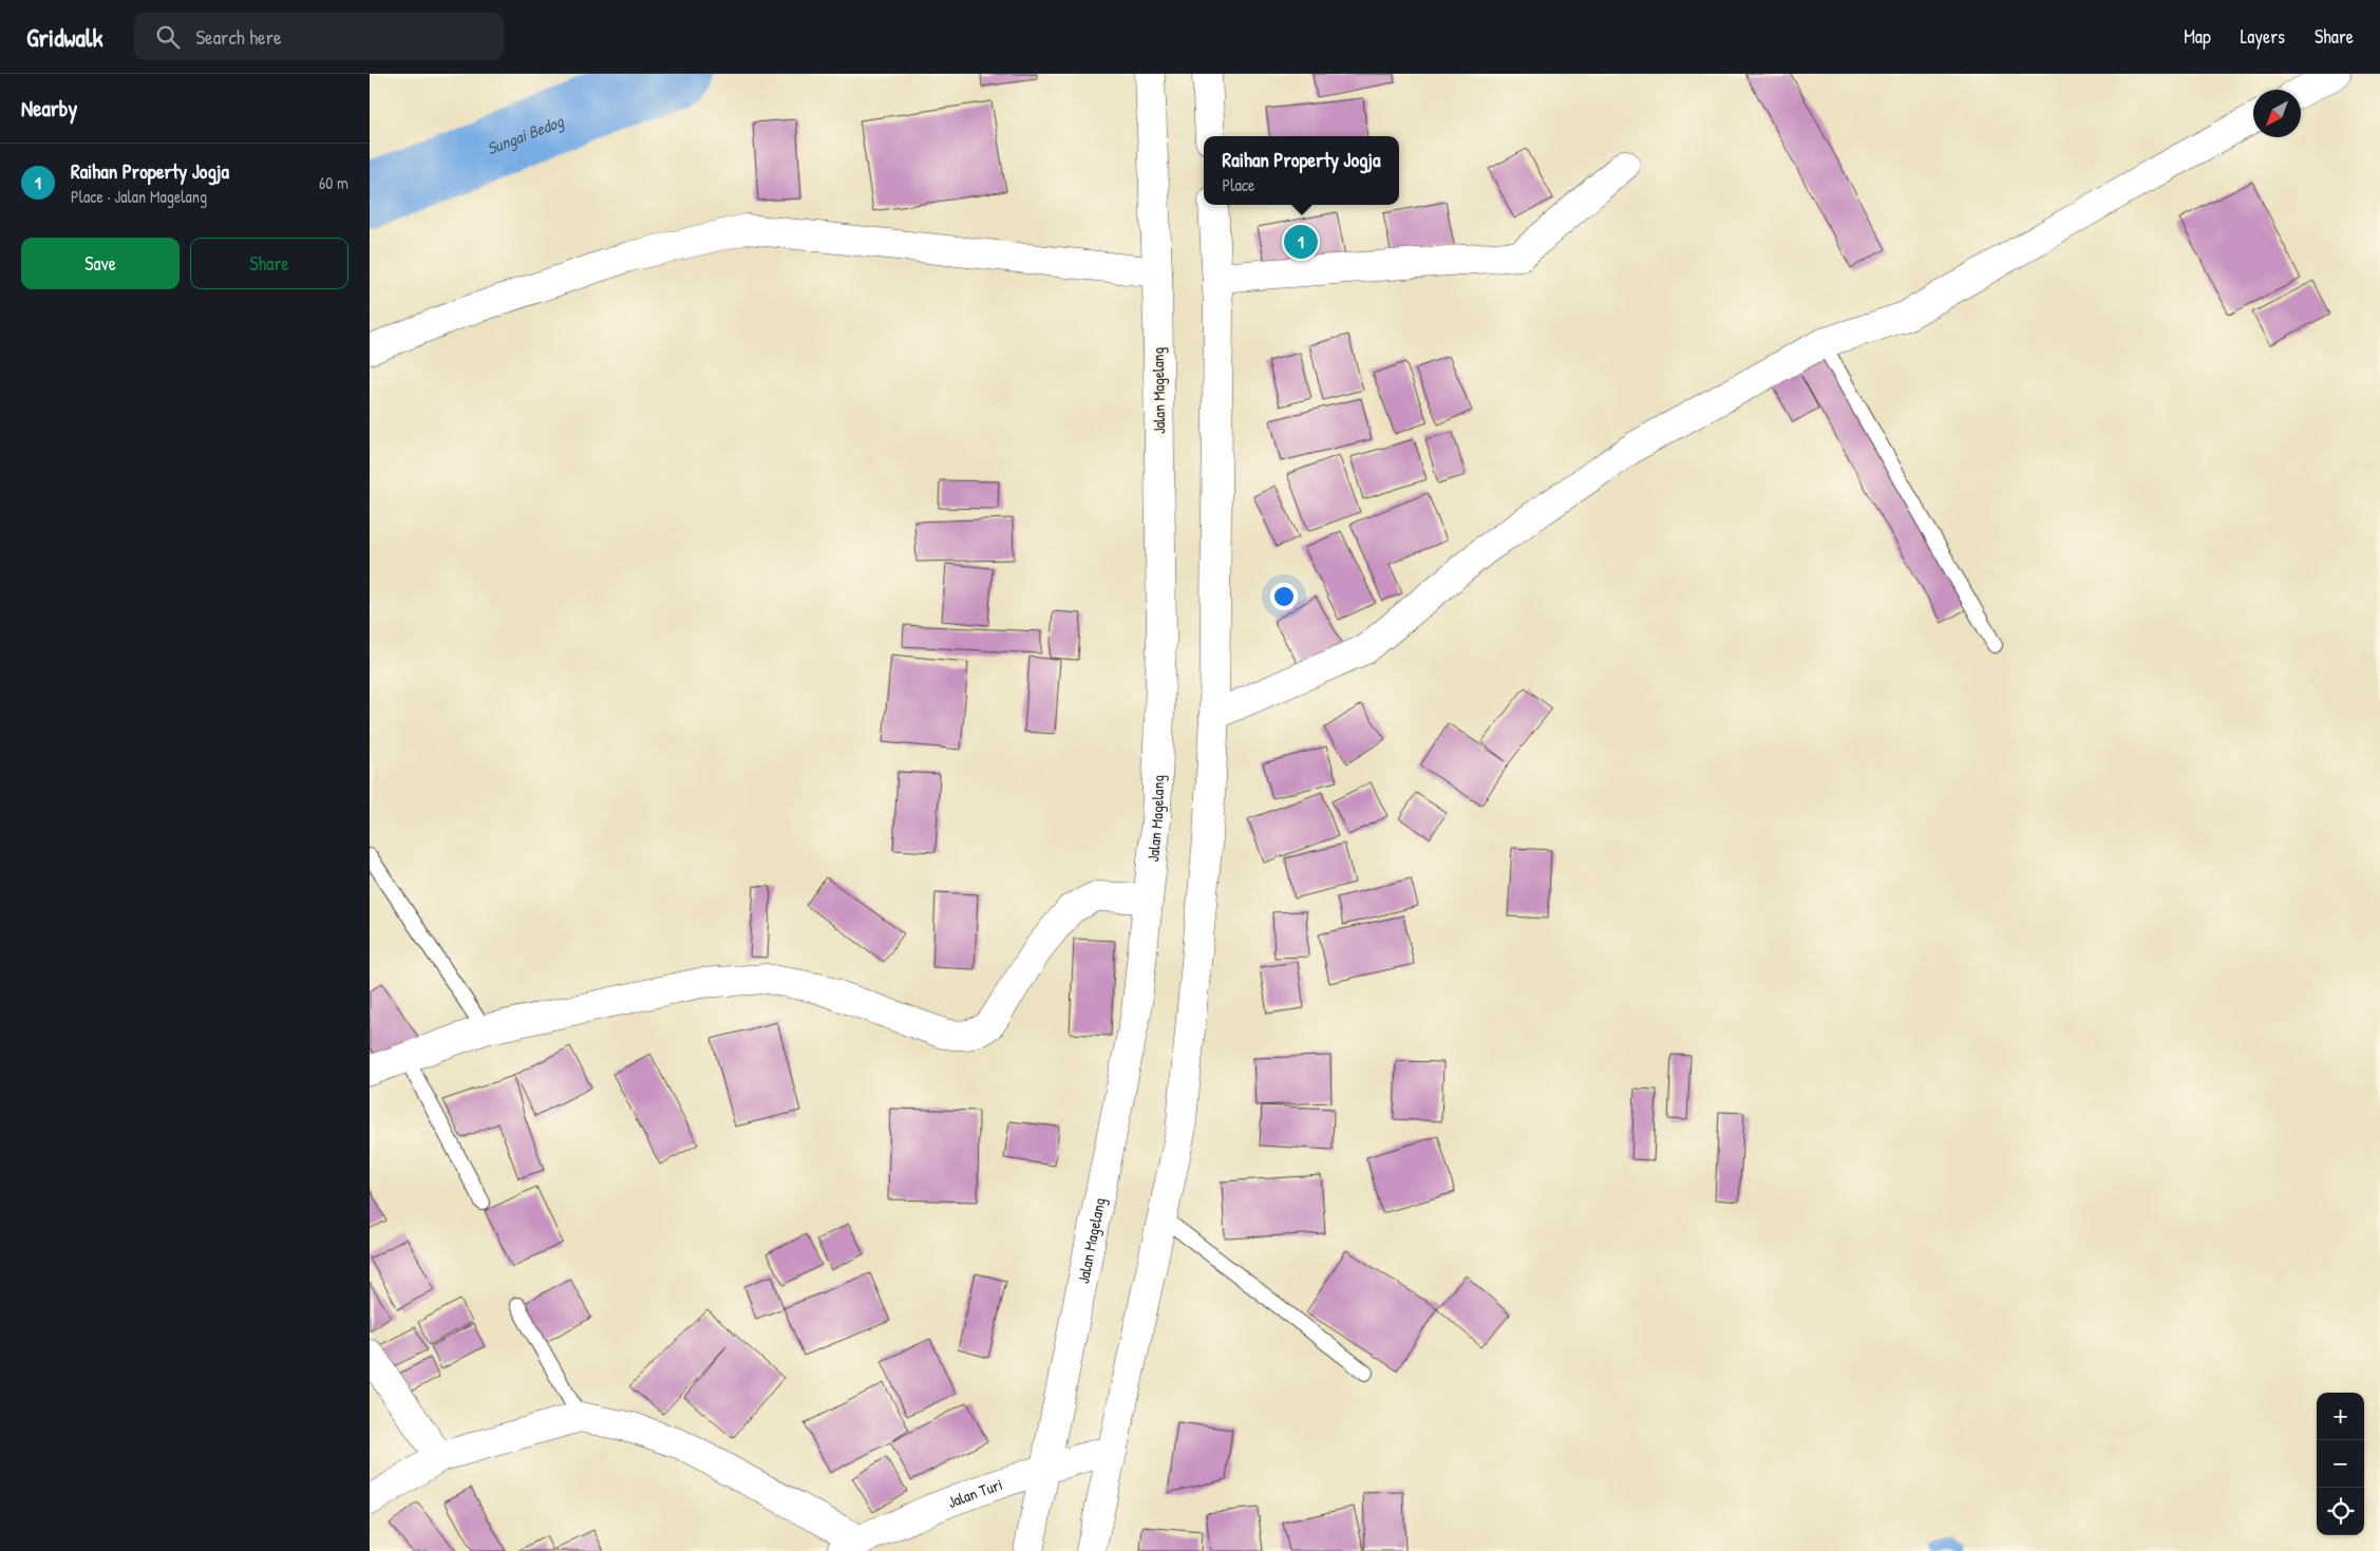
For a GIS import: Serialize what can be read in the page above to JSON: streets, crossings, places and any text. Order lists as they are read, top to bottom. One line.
{"streets":{"main road":["Jalan Magelang","Jalan Turi"]},"crossings":[["Jalan Magelang","Jalan Turi"]],"water":["Sungai Bedog"],"north":"bottom left","page":{"header":"Gridwalk","search":"Search here","nav":["Map","Layers","Share"],"heading":"Nearby","popup":["Raihan Property Jogja","Place"],"list":[{"mark":"1","name":"Raihan Property Jogja","note":"Place · Jalan Magelang","value":"60 m"}],"buttons":["Save","Share"],"pins":"1","map_buttons":["+","−"]}}
